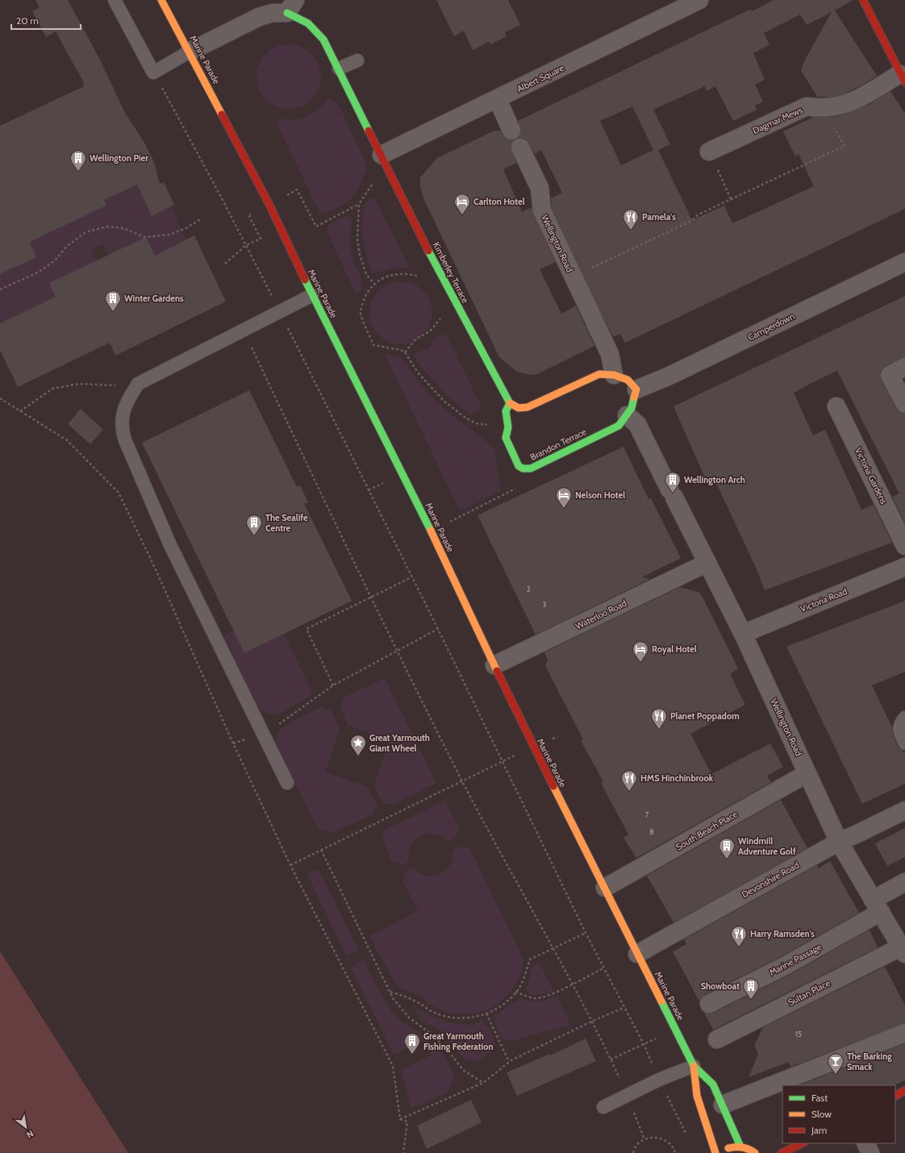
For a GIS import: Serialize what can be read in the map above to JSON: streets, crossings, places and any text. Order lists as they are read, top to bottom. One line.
{"streets":{"street":["Marine Parade","Albert Square","Dagmar Mews","Wellington Road","Kimberley Terrace","Camperdown","Brandon Terrace","Victoria Gardens","Victoria Road","Waterloo Road","South Beach Place","Devonshire Road","Marine Passage","Sultan Place"]},"crossings":[["Marine Parade","Waterloo Road"],["Marine Parade","South Beach Place"],["Marine Parade","Devonshire Road"],["Albert Square","Kimberley Terrace"],["Wellington Road","Brandon Terrace"],["Wellington Road","Victoria Road"],["Wellington Road","Waterloo Road"],["Wellington Road","South Beach Place"],["Wellington Road","Devonshire Road"],["Wellington Road","Marine Passage"],["Wellington Road","Sultan Place"],["Kimberley Terrace","Brandon Terrace"]],"places":{"building":["Wellington Pier","Winter Gardens","Wellington Arch","The Sealife Centre","Windmill Adventure Golf","Showboat","Great Yarmouth Fishing Federation"],"hotel":["Carlton Hotel","Nelson Hotel","Royal Hotel"],"restaurant":["Pamela's","Planet Poppadom","HMS Hinchinbrook","Harry Ramsden's"],"place":["Great Yarmouth Giant Wheel"],"bar":["The Barking Smack"]},"house_numbers":["2","3","7","8","15"],"legend":["Fast","Slow","Jam"],"scale_bar":"20 m","north":"bottom right"}
